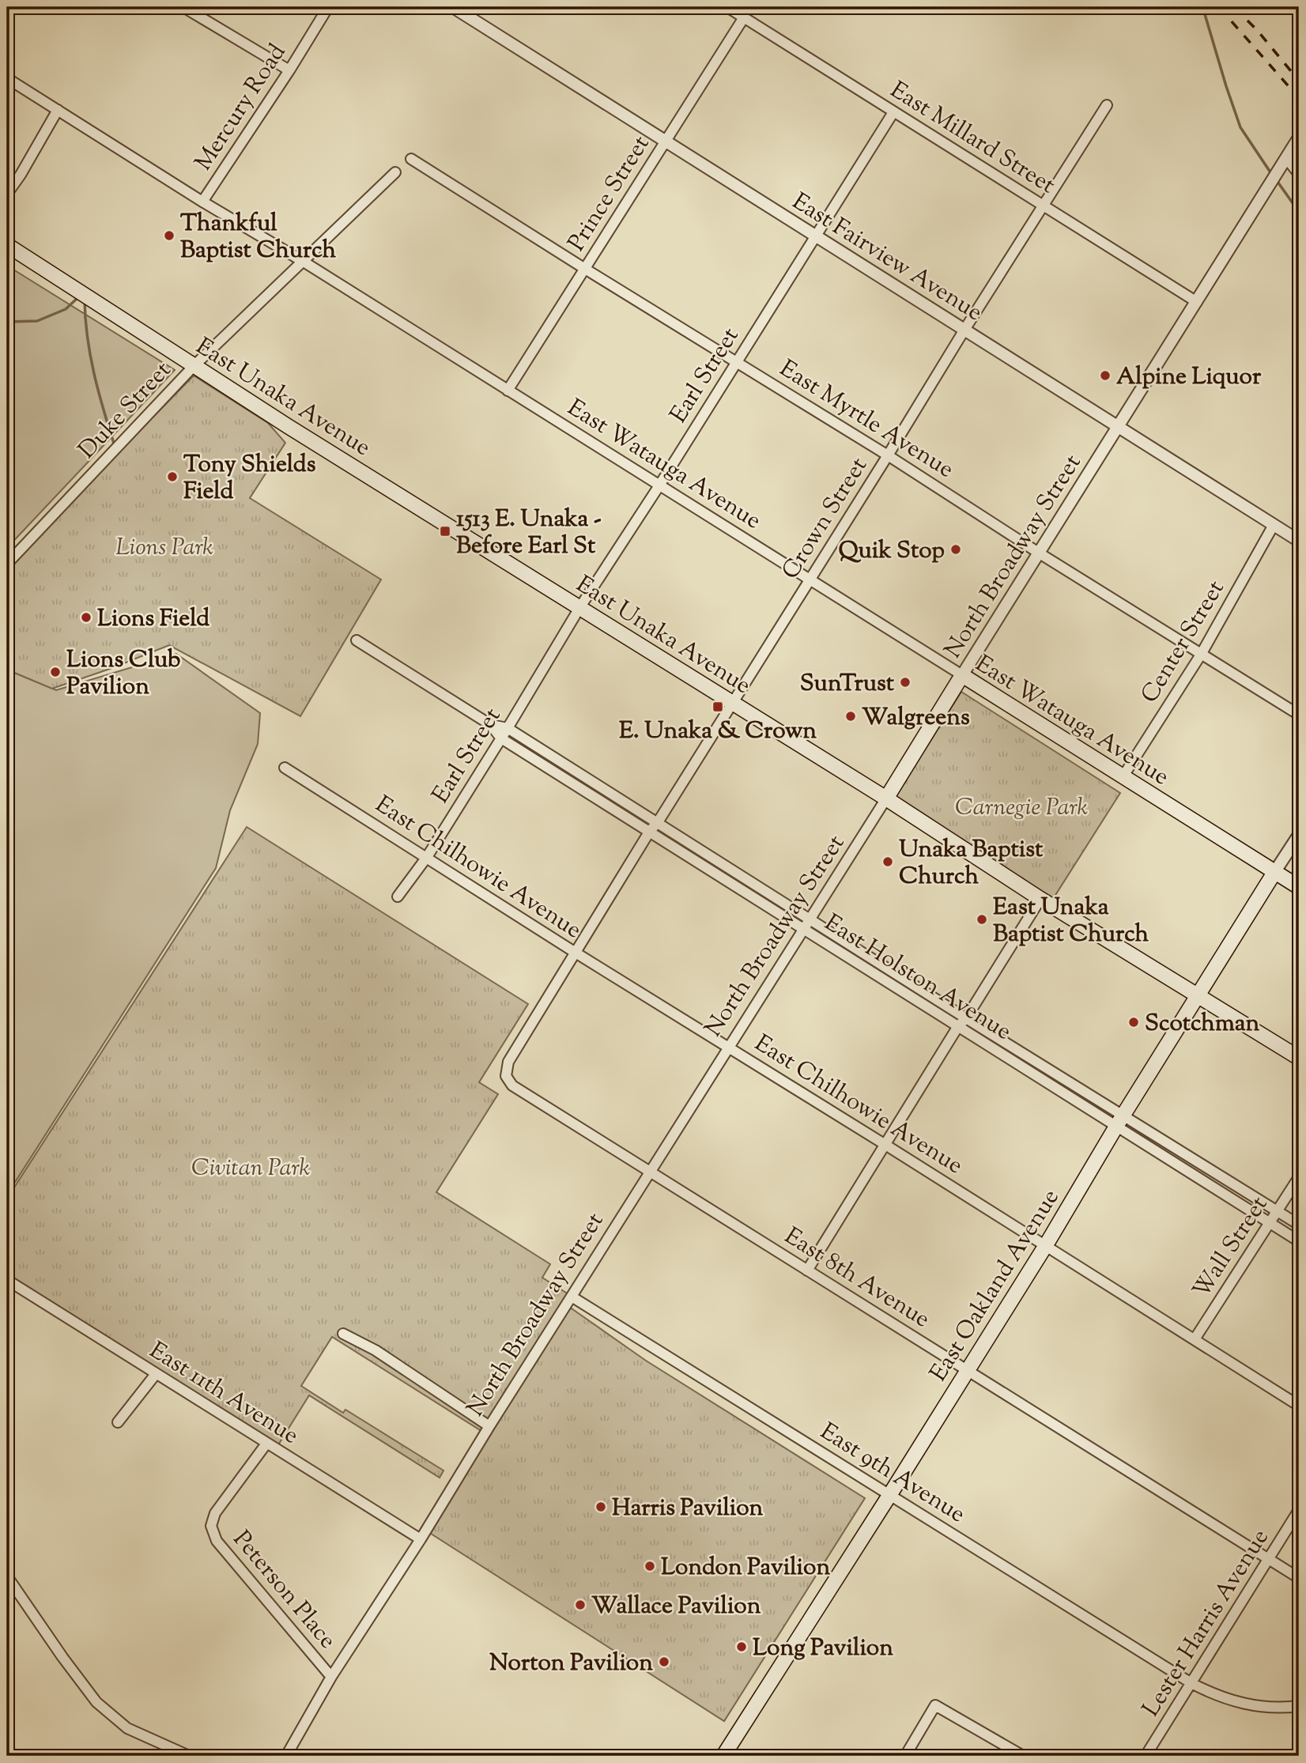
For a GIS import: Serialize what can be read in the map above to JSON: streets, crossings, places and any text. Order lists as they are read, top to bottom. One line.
{"streets":{"main road":["East Unaka Avenue","East Watauga Avenue","North Broadway Street","East Oakland Avenue"],"street":["Mercury Road","East Millard Street","Prince Street","East Fairview Avenue","Earl Street","Duke Street","East Myrtle Avenue","Crown Street","Center Street","East Chilhowie Avenue","East Holston Avenue","Wall Street","East 8th Avenue","East 11th Avenue","East 9th Avenue","Peterson Place","Lester Harris Avenue"]},"crossings":[["Mercury Road","East Watauga Avenue"],["East Millard Street","Prince Street"],["East Millard Street","Earl Street"],["East Millard Street","Crown Street"],["East Millard Street","North Broadway Street"],["Prince Street","East Fairview Avenue"],["Prince Street","East Myrtle Avenue"],["Prince Street","East Watauga Avenue"],["East Fairview Avenue","Earl Street"],["East Fairview Avenue","Crown Street"],["East Fairview Avenue","North Broadway Street"],["East Fairview Avenue","Center Street"],["Earl Street","East Unaka Avenue"],["Earl Street","East Myrtle Avenue"],["Earl Street","East Watauga Avenue"],["Earl Street","East Chilhowie Avenue"],["Earl Street","East Holston Avenue"],["East Unaka Avenue","Duke Street"],["East Unaka Avenue","Crown Street"],["East Unaka Avenue","North Broadway Street"],["East Unaka Avenue","East Oakland Avenue"],["Duke Street","East Watauga Avenue"],["East Myrtle Avenue","Crown Street"],["East Myrtle Avenue","North Broadway Street"],["East Myrtle Avenue","Center Street"],["East Watauga Avenue","Crown Street"],["East Watauga Avenue","North Broadway Street"],["East Watauga Avenue","Center Street"],["East Watauga Avenue","East Oakland Avenue"],["Crown Street","East Chilhowie Avenue"],["Crown Street","East Holston Avenue"],["Crown Street","East 8th Avenue"],["North Broadway Street","East Chilhowie Avenue"],["North Broadway Street","East Holston Avenue"],["North Broadway Street","East 8th Avenue"],["North Broadway Street","East 11th Avenue"],["North Broadway Street","East 9th Avenue"],["North Broadway Street","Peterson Place"],["East Chilhowie Avenue","Wall Street"],["East Chilhowie Avenue","East Oakland Avenue"],["East Holston Avenue","Wall Street"],["East Holston Avenue","East Oakland Avenue"],["East 8th Avenue","East Oakland Avenue"],["East 8th Avenue","Lester Harris Avenue"],["East Oakland Avenue","East 9th Avenue"],["East 11th Avenue","Peterson Place"],["East 9th Avenue","Lester Harris Avenue"]],"parks":["Lions Park","Carnegie Park","Civitan Park"],"places":{"other":["Thankful Baptist Church","Alpine Liquor","Tony Shields Field","Quik Stop","Lions Field","Lions Club Pavilion","SunTrust","Walgreens","Unaka Baptist Church","East Unaka Baptist Church","Scotchman","Harris Pavilion","London Pavilion","Wallace Pavilion","Long Pavilion","Norton Pavilion"],"transit":["1513 E. Unaka - Before Earl St","E. Unaka & Crown"]}}
